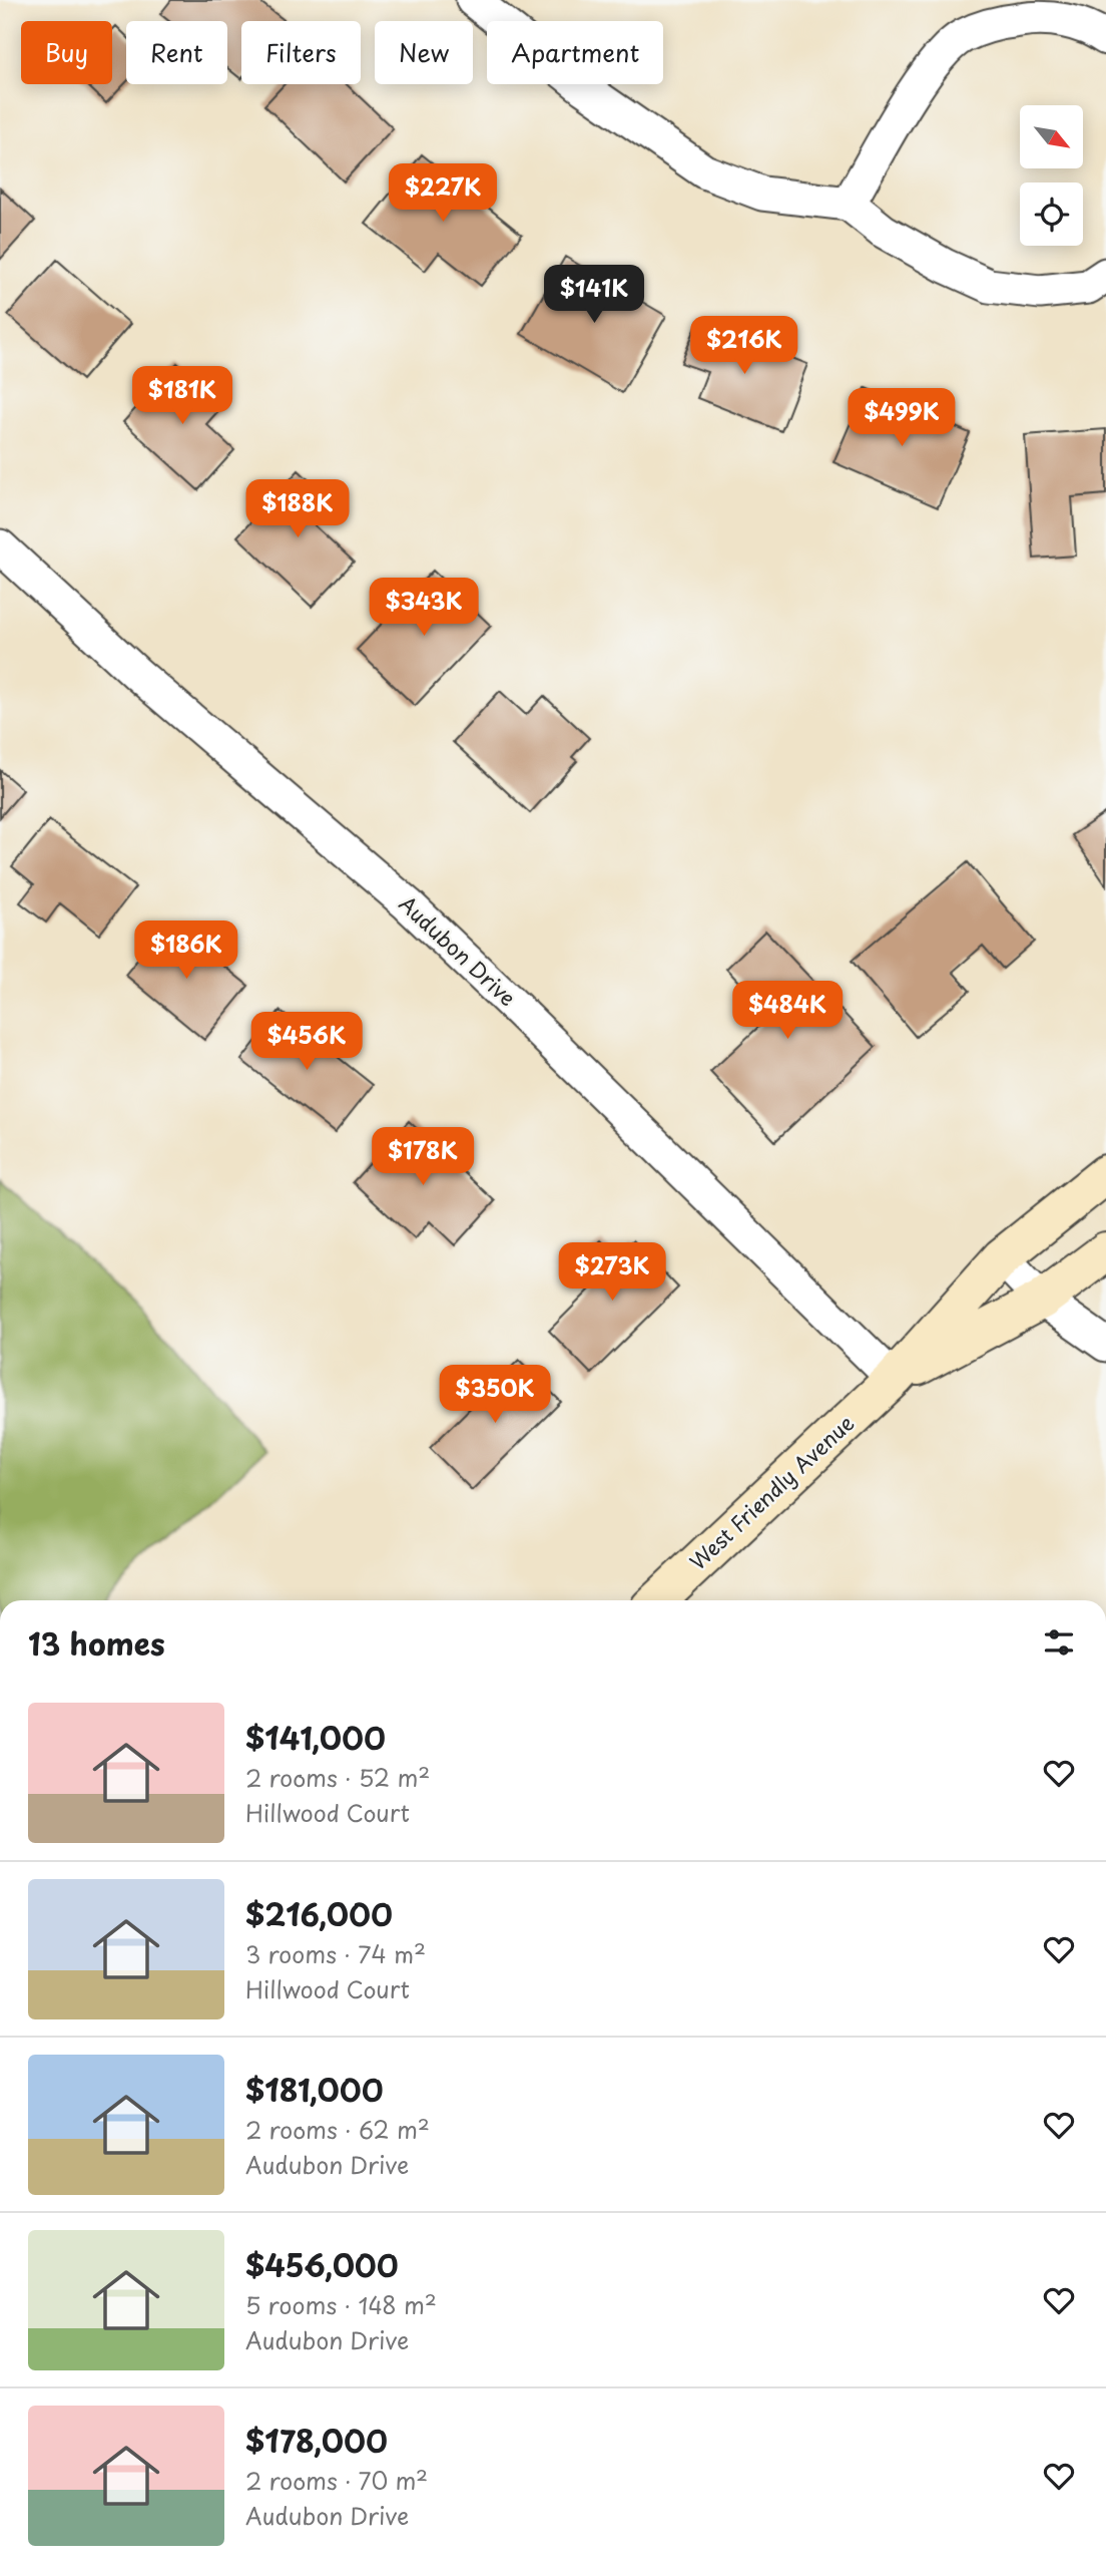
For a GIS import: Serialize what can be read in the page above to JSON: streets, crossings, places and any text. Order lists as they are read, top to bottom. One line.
{"streets":{"main road":["West Friendly Avenue"],"street":["Audubon Drive"]},"crossings":[["Audubon Drive","West Friendly Avenue"]],"north":"bottom right","page":{"chip":["Buy","Rent","Filters","New","Apartment"],"price":["$227K","$141K","$216K","$181K","$499K","$188K","$343K","$186K","$484K","$456K","$178K","$273K","$350K"],"heading":"13 homes","list":[{"name":"$141,000","note":"2 rooms · 52 m² · Hillwood Court"},{"name":"$216,000","note":"3 rooms · 74 m² · Hillwood Court"},{"name":"$181,000","note":"2 rooms · 62 m² · Audubon Drive"},{"name":"$456,000","note":"5 rooms · 148 m² · Audubon Drive"},{"name":"$178,000","note":"2 rooms · 70 m² · Audubon Drive"}]}}
